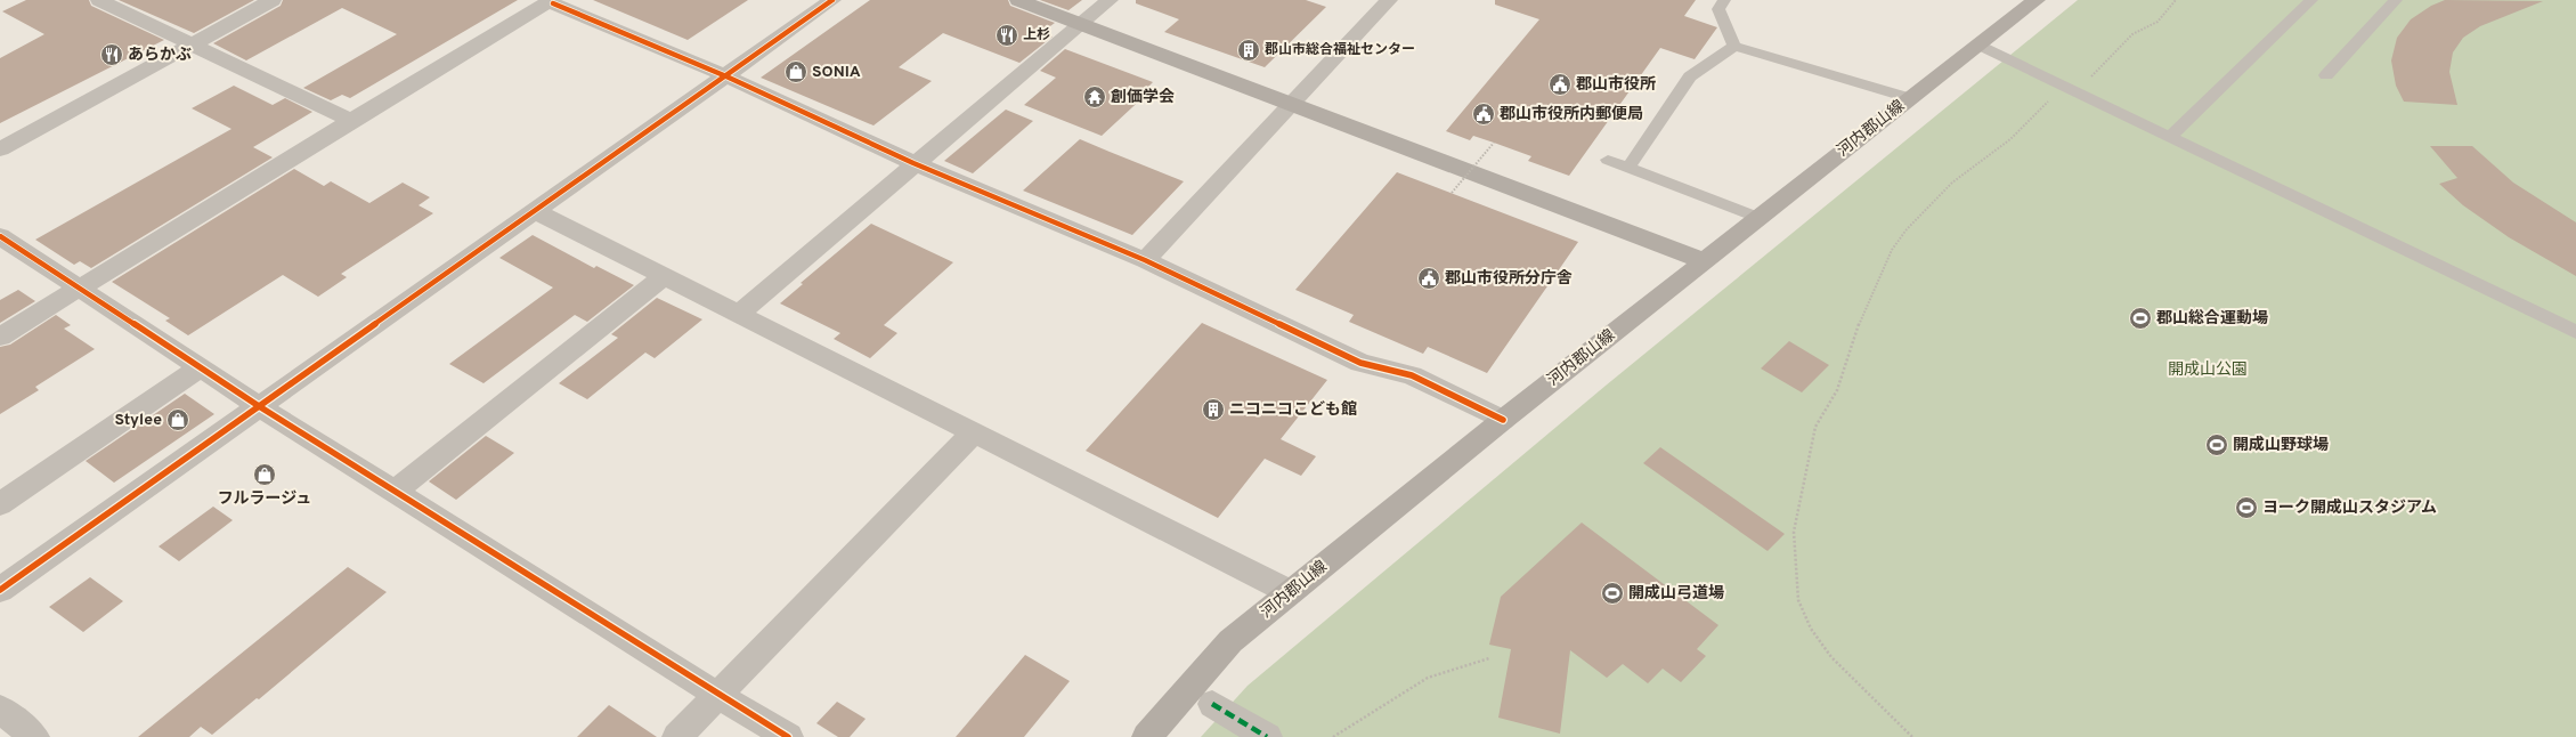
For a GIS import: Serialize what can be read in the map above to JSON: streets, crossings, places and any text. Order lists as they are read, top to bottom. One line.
{"streets":{"main road":["河内郡山線"]},"parks":["開成山公園"],"places":{"restaurant":["上杉","あらかぶ"],"building":["郡山市総合福祉センター","ニコニコこども館"],"shop":["SONIA","Stylee","フルラージュ"],"public building":["郡山市役所","郡山市役所内郵便局","郡山市役所分庁舎"],"temple":["創価学会"],"sports":["郡山総合運動場","開成山野球場","ヨーク開成山スタジアム","開成山弓道場"]}}
